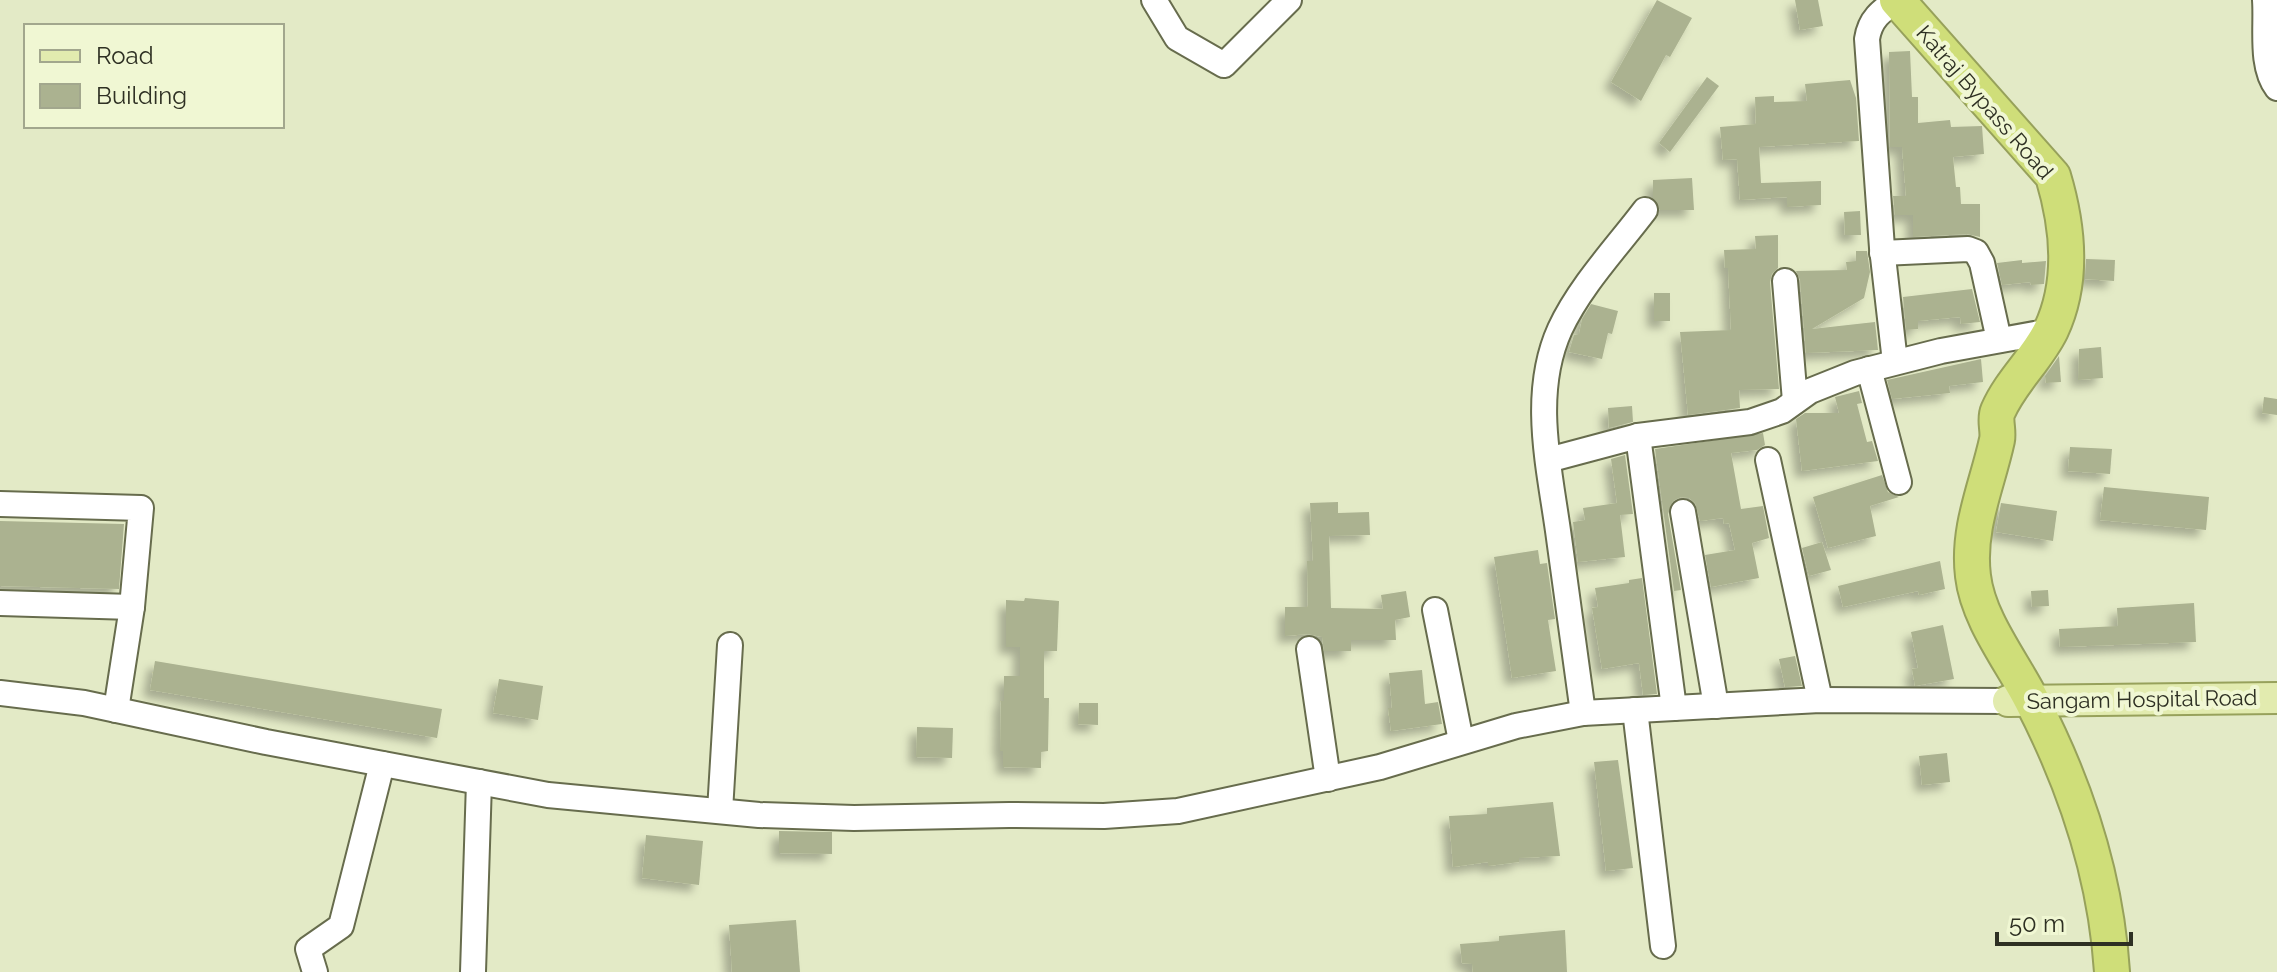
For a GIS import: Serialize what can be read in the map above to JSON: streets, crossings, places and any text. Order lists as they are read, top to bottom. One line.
{"streets":{"highway":["Katraj Bypass Road"],"main road":["Sangam Hospital Road"]},"crossings":[["Katraj Bypass Road","Sangam Hospital Road"]],"legend":["Road","Building"],"scale_bar":"50 m"}
